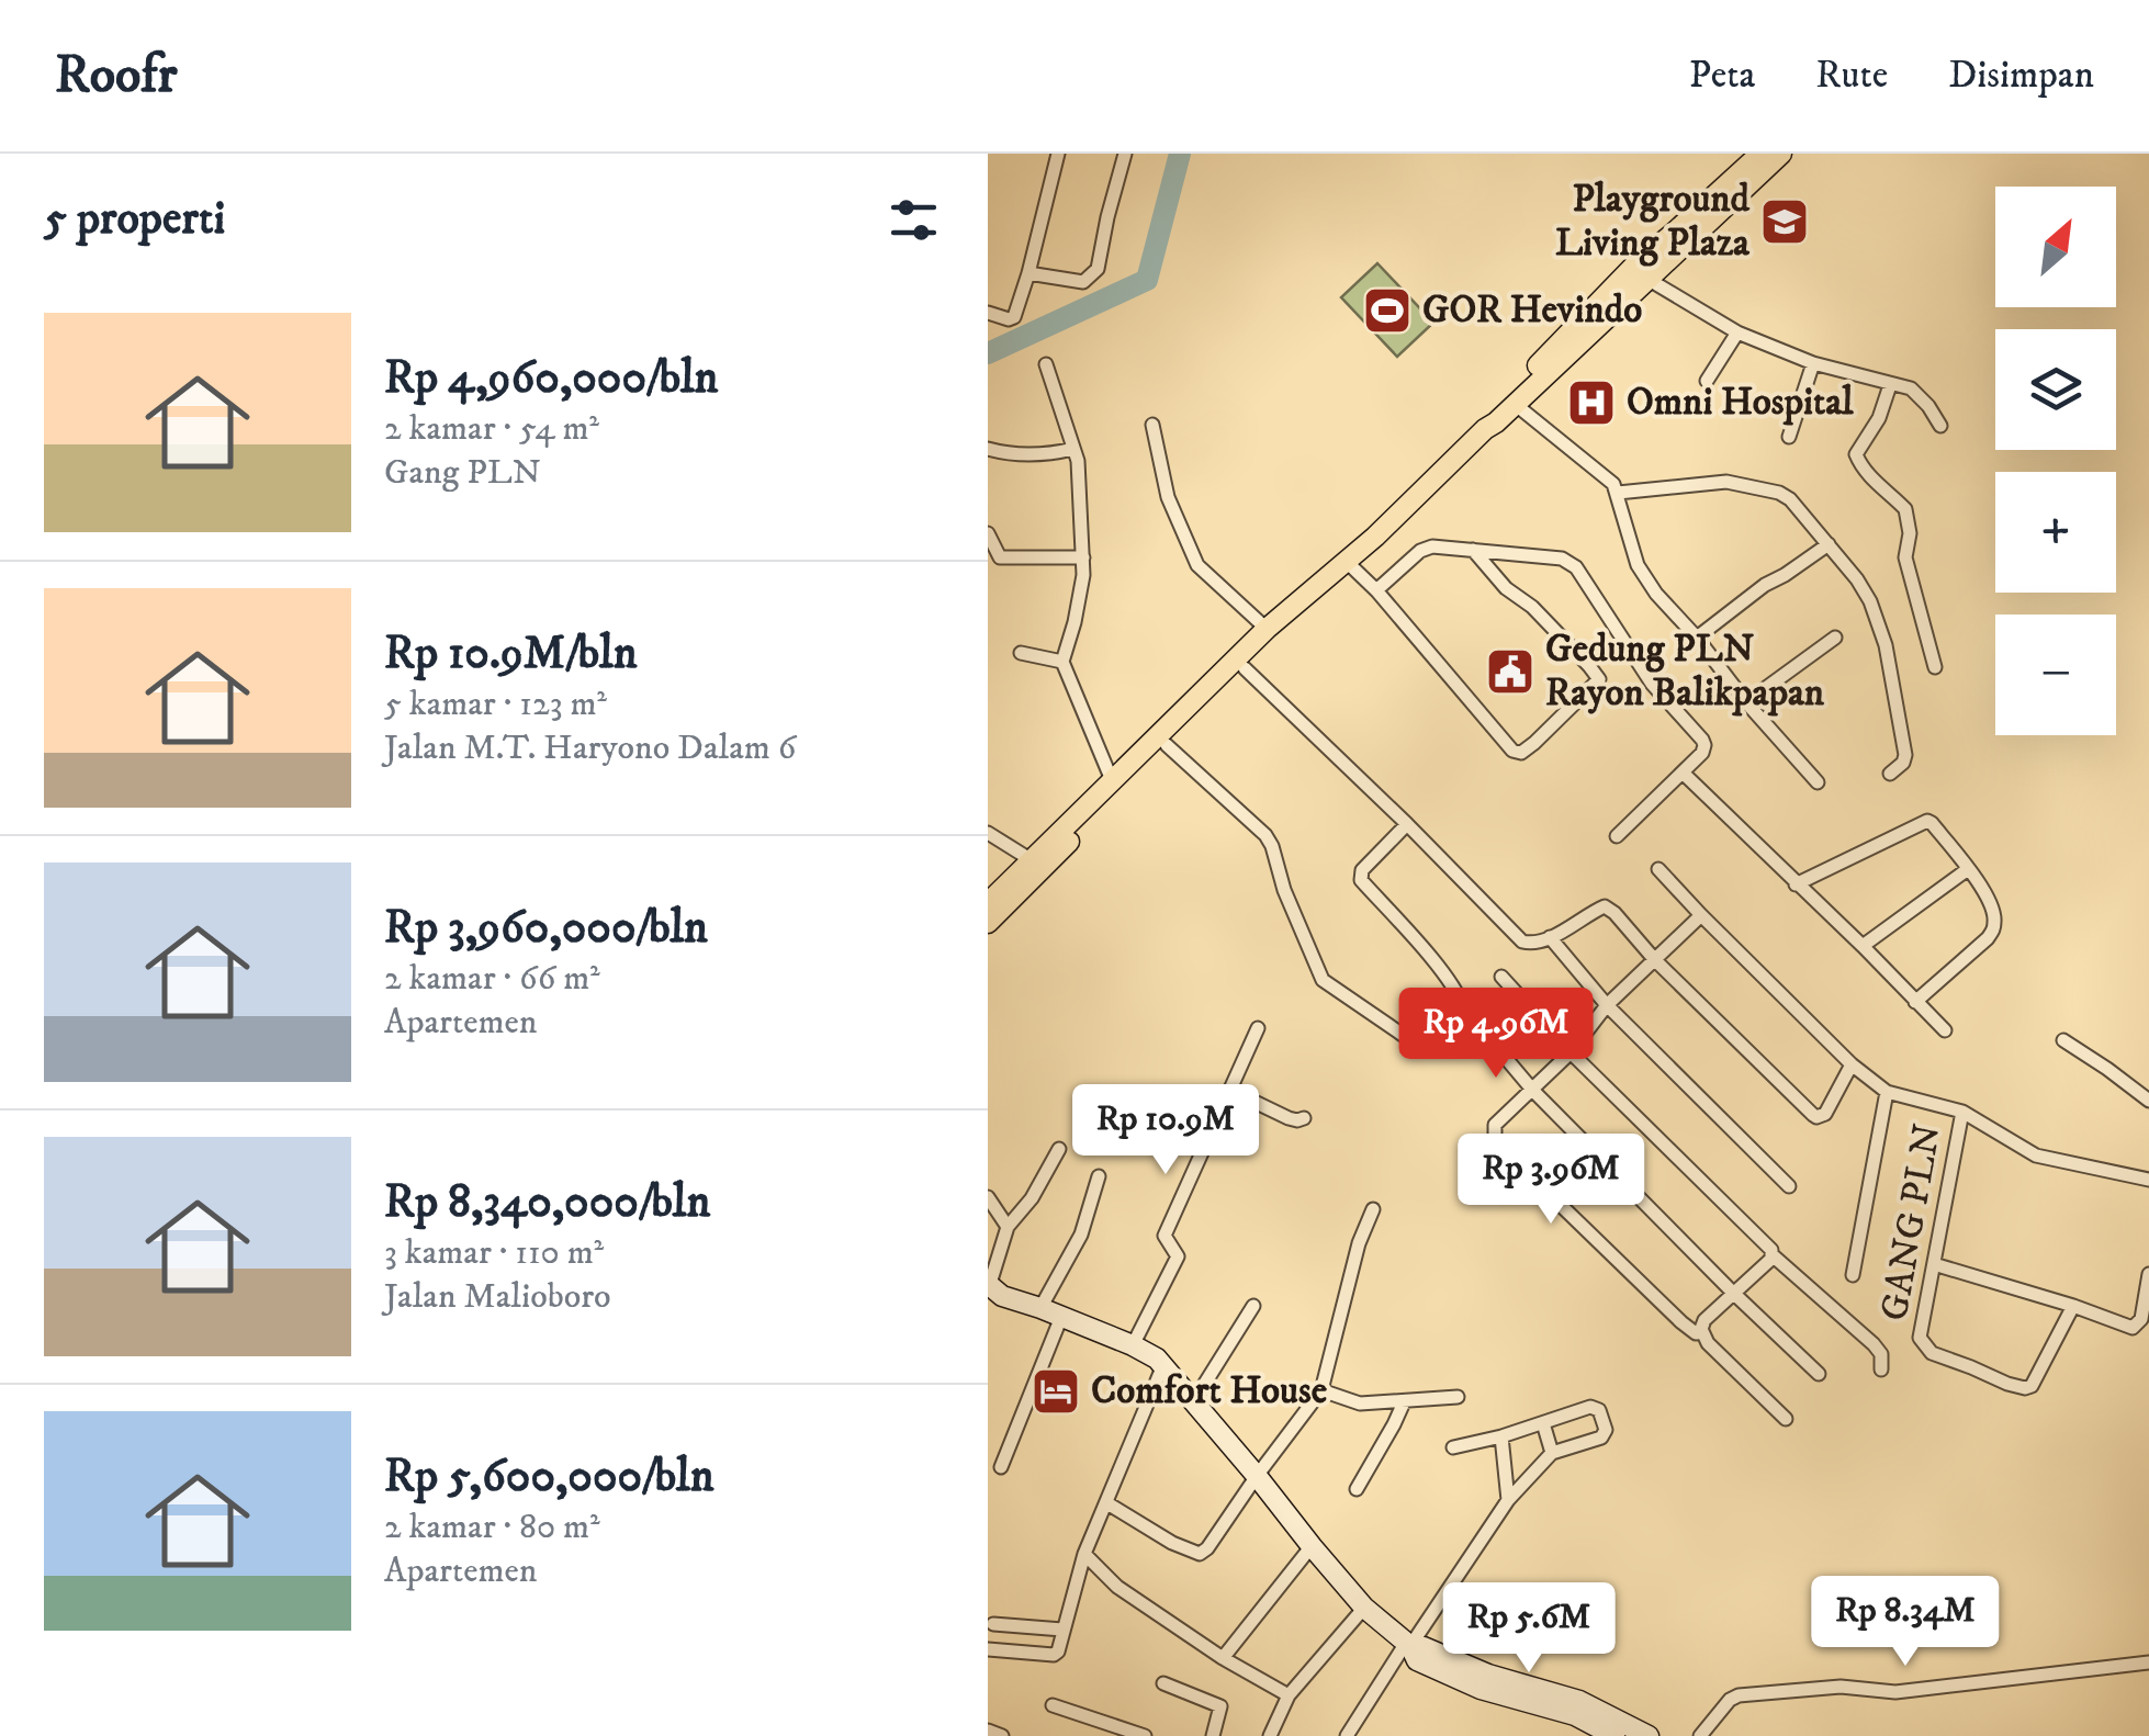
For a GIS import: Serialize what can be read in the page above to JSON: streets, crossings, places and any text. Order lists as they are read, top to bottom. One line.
{"streets":{"street":["GANG PLN"]},"places":{"school or university":["Playground Living Plaza"],"sports":["GOR Hevindo"],"hospital":["Omni Hospital"],"public building":["Gedung PLN Rayon Balikpapan"],"hotel":["Comfort House"]},"north":"top right","page":{"header":"Roofr","nav":["Peta","Rute","Disimpan"],"heading":"5 properti","map_buttons":["+","−"],"list":[{"name":"Rp 4,960,000/bln","note":"2 kamar · 54 m² · Gang PLN"},{"name":"Rp 10.9M/bln","note":"5 kamar · 123 m² · Jalan M.T. Haryono Dalam 6"},{"name":"Rp 3,960,000/bln","note":"2 kamar · 66 m² · Apartemen"},{"name":"Rp 8,340,000/bln","note":"3 kamar · 110 m² · Jalan Malioboro"},{"name":"Rp 5,600,000/bln","note":"2 kamar · 80 m² · Apartemen"}],"price":["Rp 4.96M","Rp 10.9M","Rp 3.96M","Rp 8.34M","Rp 5.6M"]}}
